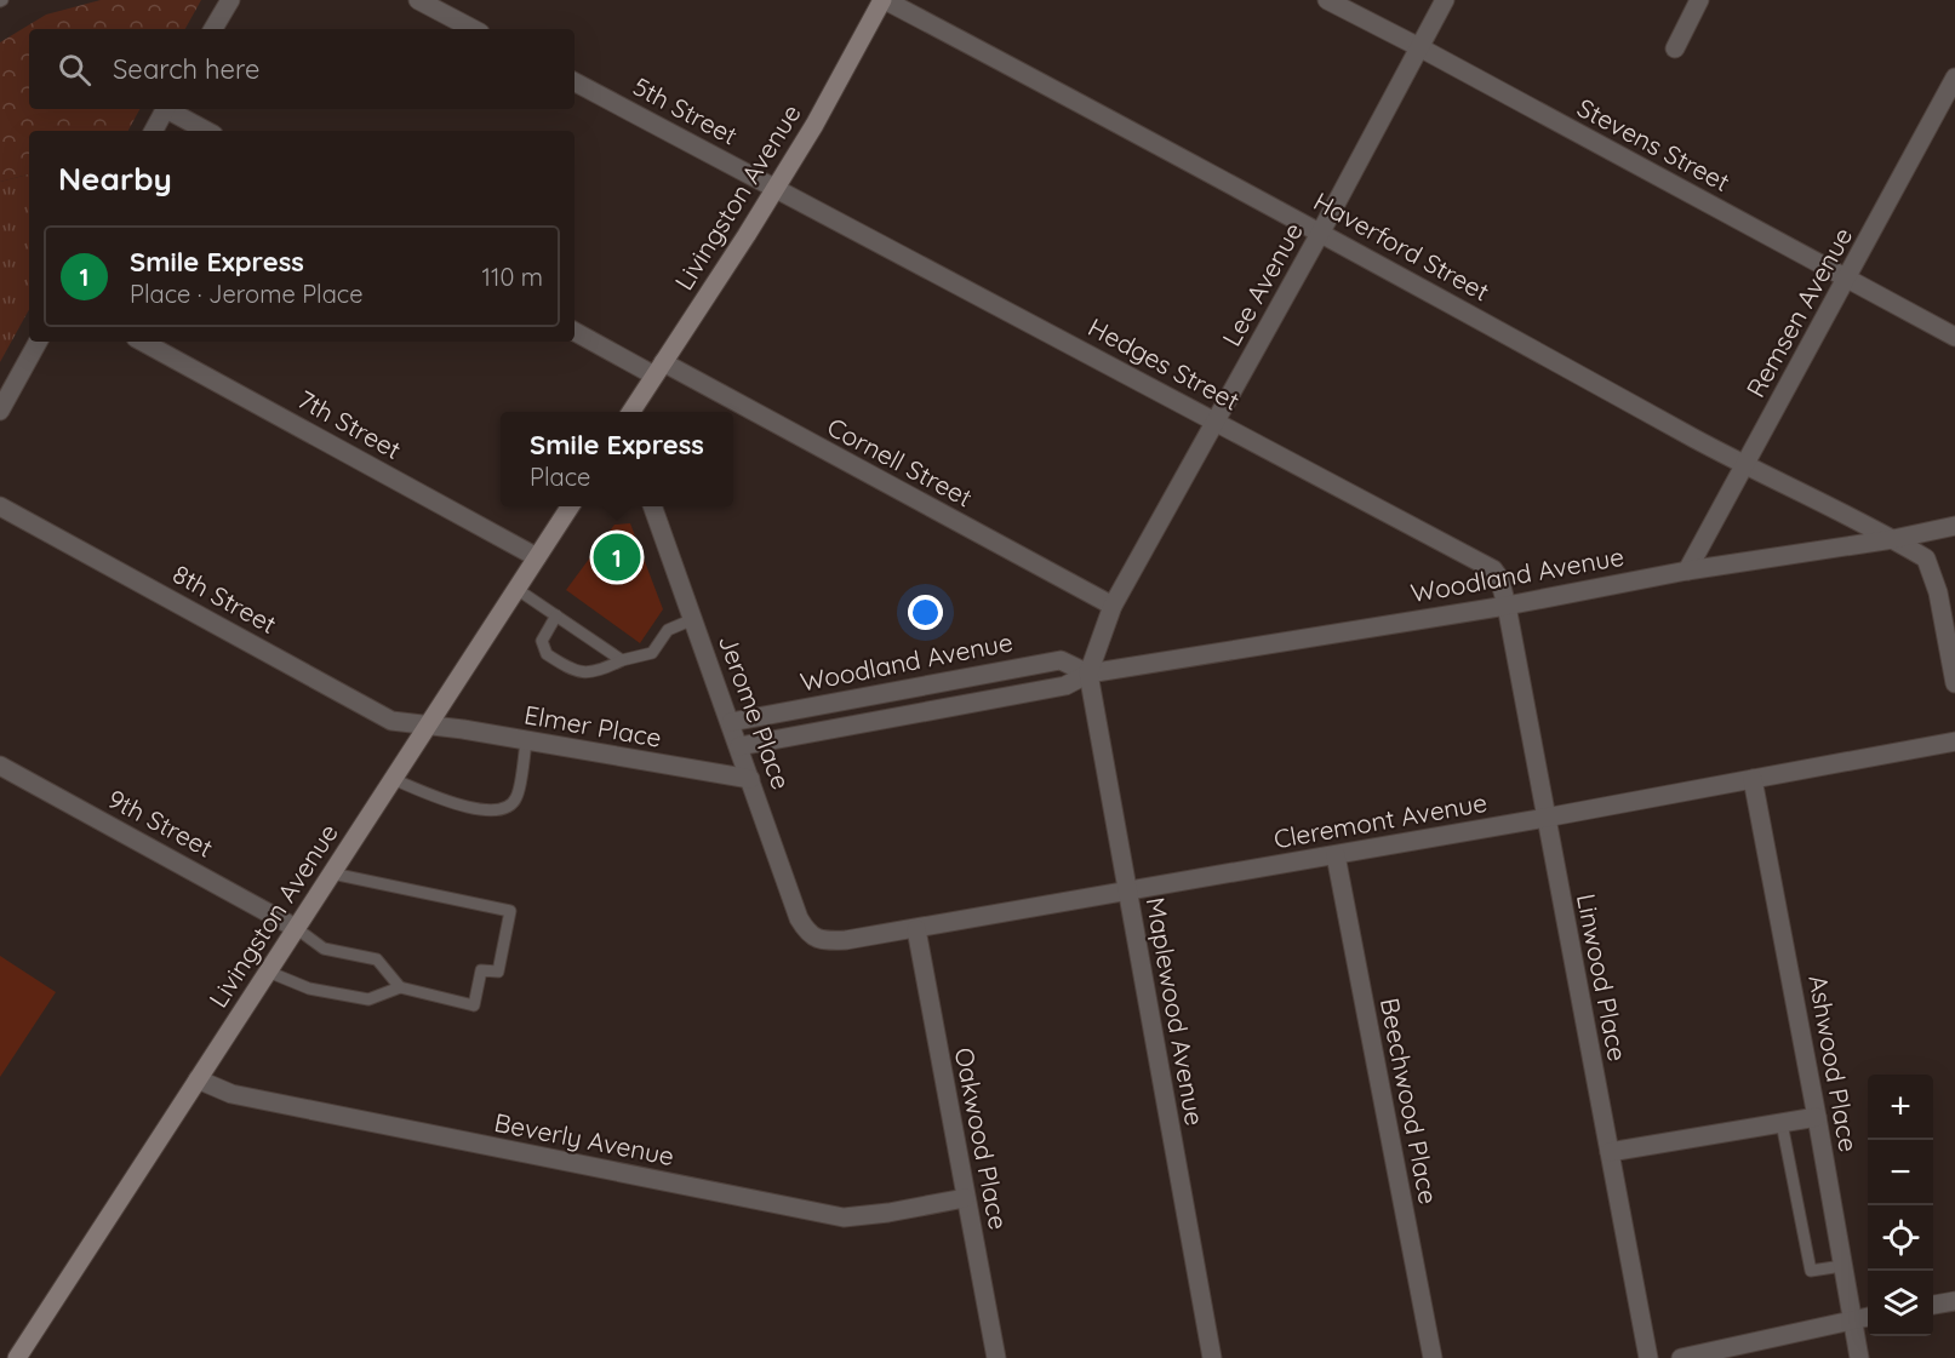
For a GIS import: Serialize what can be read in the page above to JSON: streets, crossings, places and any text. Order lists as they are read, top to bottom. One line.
{"streets":{"main road":["Livingston Avenue"],"street":["5th Street","Stevens Street","Haverford Street","Lee Avenue","Remsen Avenue","Hedges Street","7th Street","Cornell Street","Woodland Avenue","8th Street","Jerome Place","Elmer Place","Cleremont Avenue","9th Street","Linwood Place","Maplewood Avenue","Ashwood Place","Beechwood Place","Oakwood Place","Beverly Avenue"]},"crossings":[["5th Street","Livingston Avenue"],["5th Street","Hedges Street"],["Stevens Street","Lee Avenue"],["Stevens Street","Remsen Avenue"],["Livingston Avenue","Haverford Street"],["Livingston Avenue","Hedges Street"],["Livingston Avenue","7th Street"],["Livingston Avenue","Cornell Street"],["Livingston Avenue","8th Street"],["Livingston Avenue","Elmer Place"],["Livingston Avenue","9th Street"],["Livingston Avenue","Beverly Avenue"],["Haverford Street","Lee Avenue"],["Haverford Street","Remsen Avenue"],["Haverford Street","Woodland Avenue"],["Lee Avenue","Hedges Street"],["Lee Avenue","Cornell Street"],["Lee Avenue","Woodland Avenue"],["Lee Avenue","Maplewood Avenue"],["Remsen Avenue","Woodland Avenue"],["Hedges Street","Woodland Avenue"],["Hedges Street","Linwood Place"],["Woodland Avenue","Jerome Place"],["Woodland Avenue","Linwood Place"],["Woodland Avenue","Maplewood Avenue"],["8th Street","Elmer Place"],["Jerome Place","Elmer Place"],["Jerome Place","Cleremont Avenue"],["Cleremont Avenue","Linwood Place"],["Cleremont Avenue","Maplewood Avenue"],["Cleremont Avenue","Ashwood Place"],["Cleremont Avenue","Beechwood Place"],["Cleremont Avenue","Oakwood Place"],["Oakwood Place","Beverly Avenue"]],"page":{"search":"Search here","heading":"Nearby","list":[{"mark":"1","name":"Smile Express","note":"Place · Jerome Place","value":"110 m"}],"popup":["Smile Express","Place"],"pins":"1","map_buttons":["+","−"]}}
